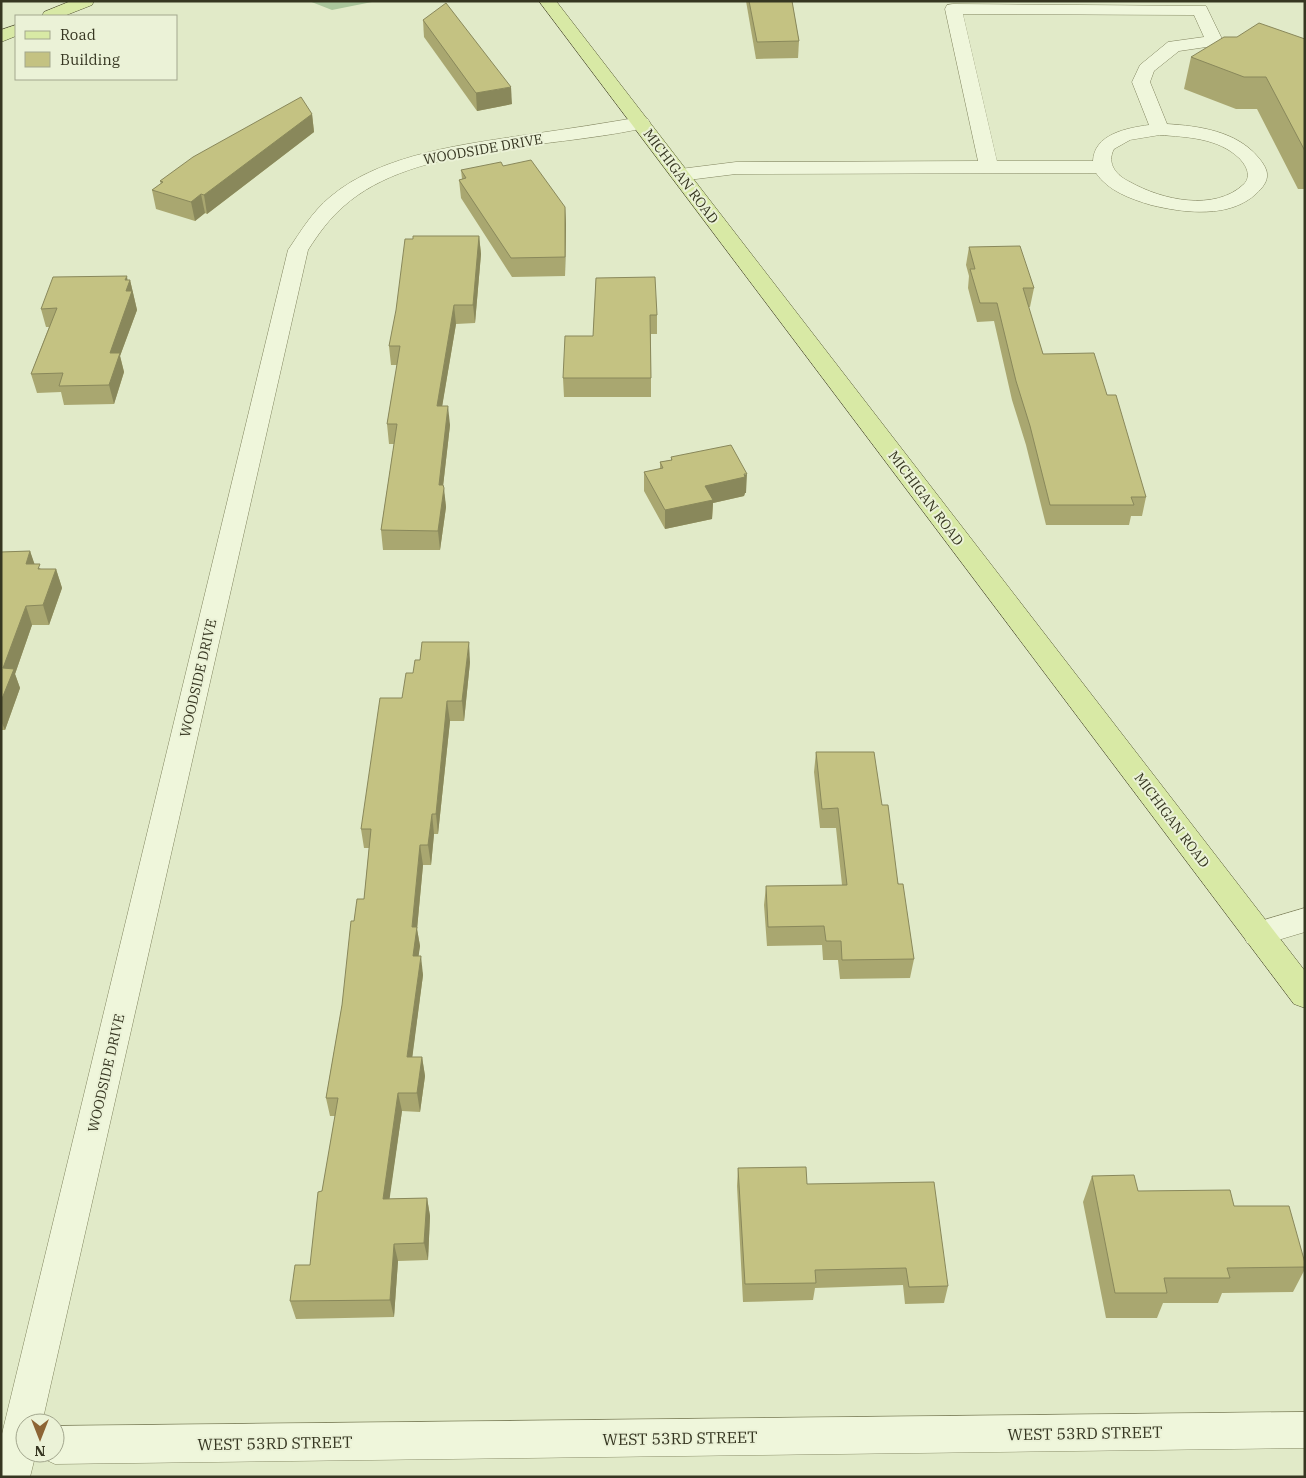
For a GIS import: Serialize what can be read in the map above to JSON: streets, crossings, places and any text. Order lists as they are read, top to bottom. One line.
{"streets":{"main road":["MICHIGAN ROAD"],"street":["WOODSIDE DRIVE","WEST 53RD STREET"]},"crossings":[["WOODSIDE DRIVE","MICHIGAN ROAD"]],"legend":["Road","Building"],"north":"bottom"}
